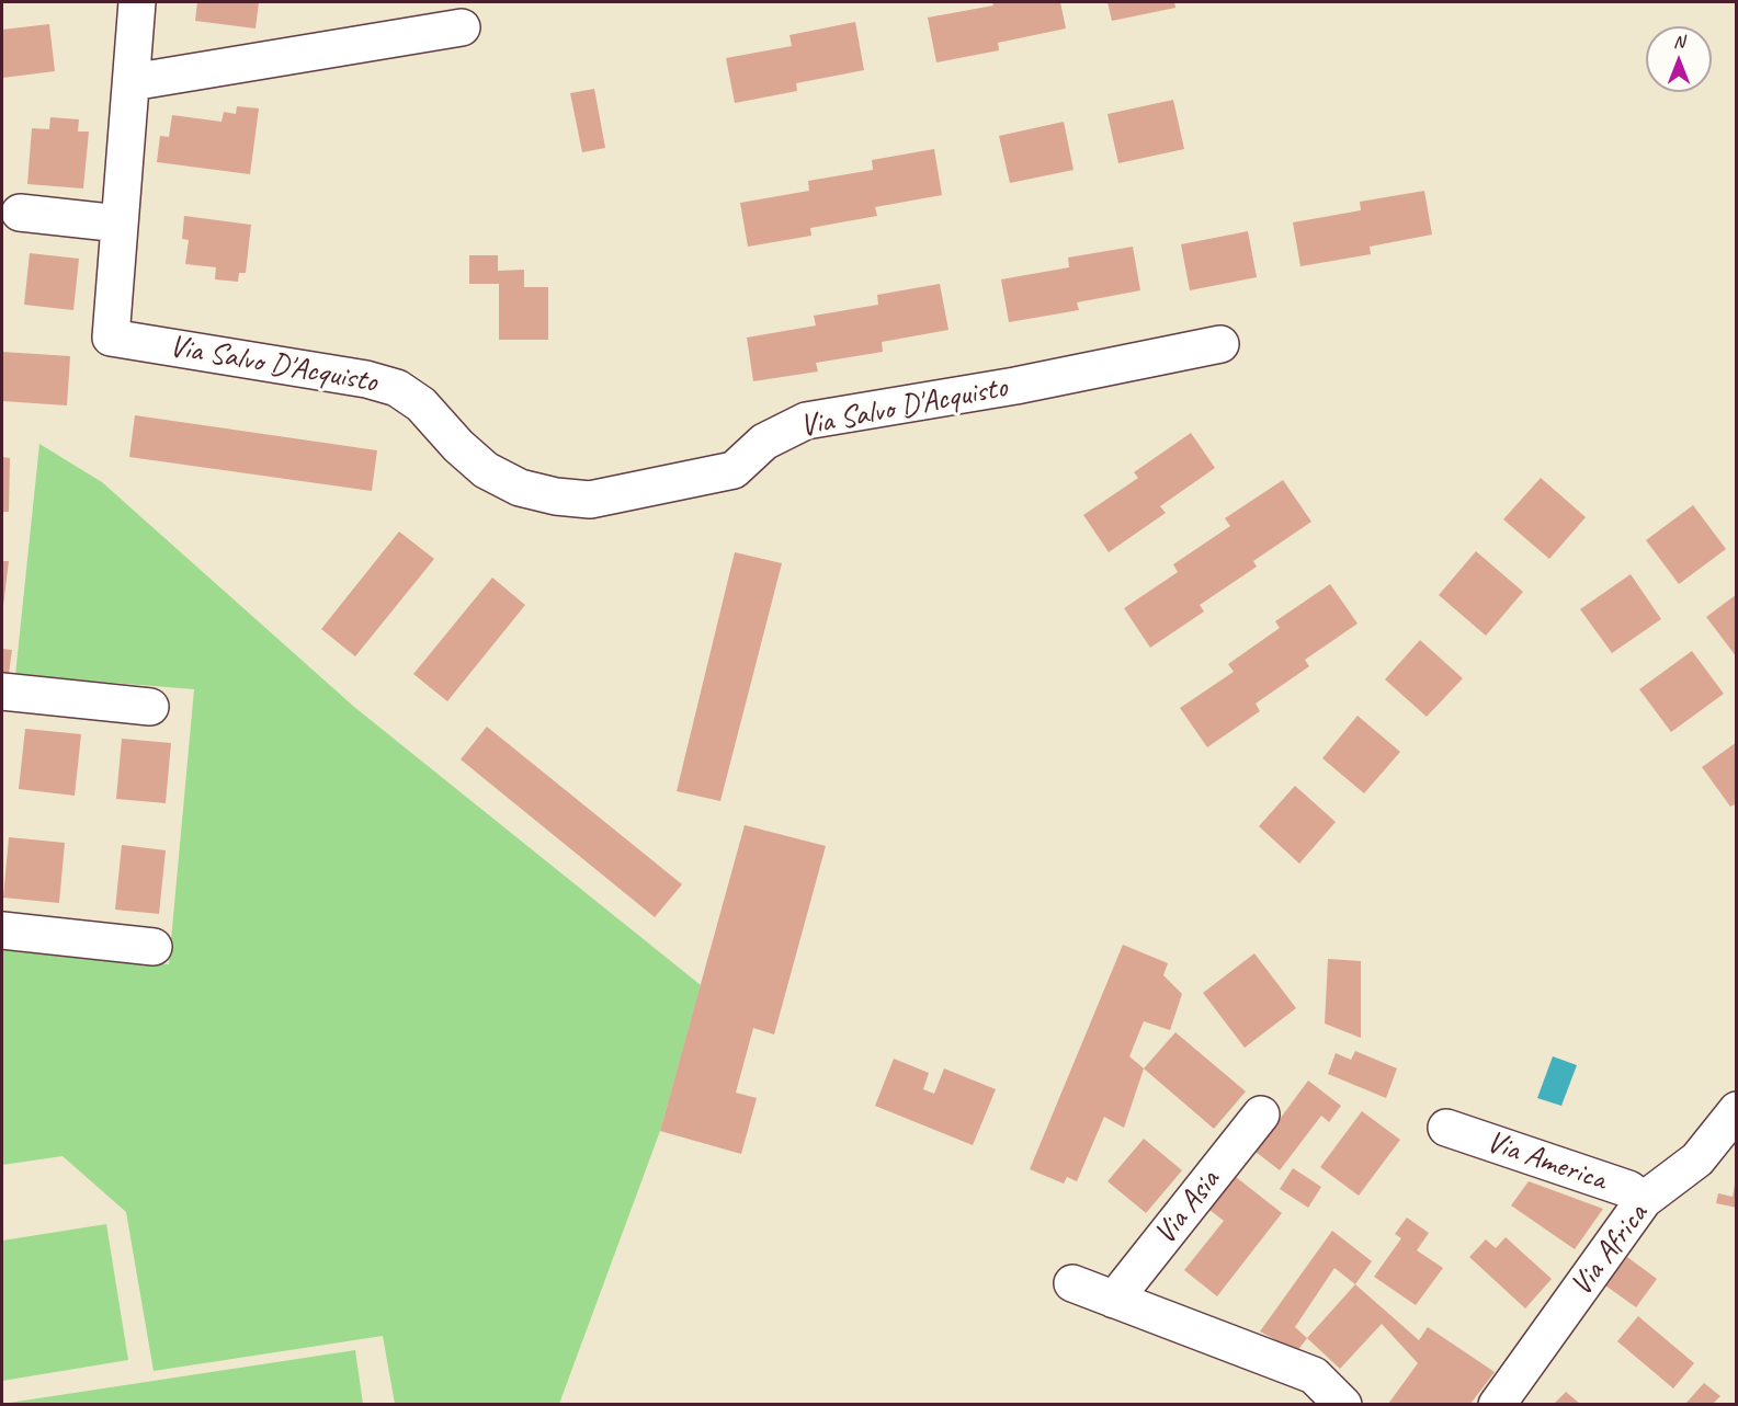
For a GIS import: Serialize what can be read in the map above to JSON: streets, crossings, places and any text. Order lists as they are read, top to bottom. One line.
{"streets":{"street":["Via Salvo D'Acquisto","Via America","Via Asia","Via Africa"]},"crossings":[["Via America","Via Africa"]],"north":"top"}
